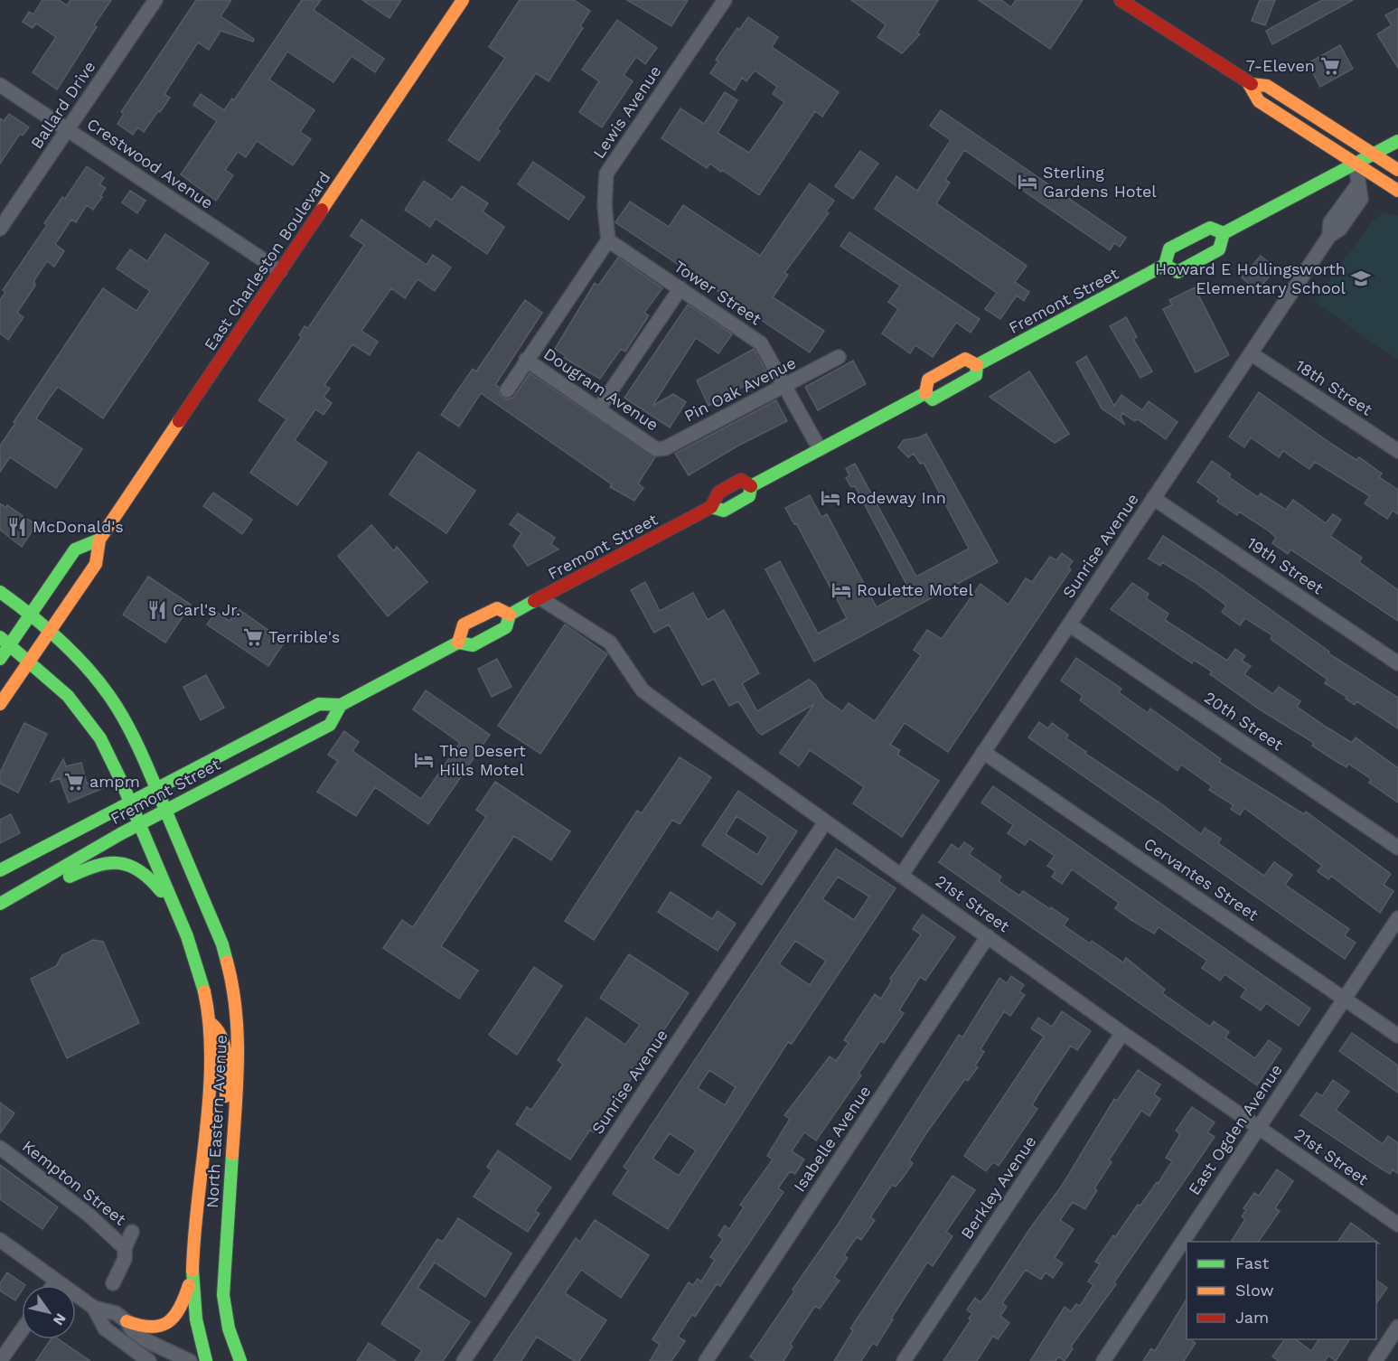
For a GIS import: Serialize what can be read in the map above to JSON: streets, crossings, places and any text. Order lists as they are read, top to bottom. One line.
{"streets":{"main road":["East Charleston Boulevard","Fremont Street","North Eastern Avenue"],"street":["Ballard Drive","Lewis Avenue","Crestwood Avenue","Tower Street","18th Street","Dougram Avenue","Pin Oak Avenue","Sunrise Avenue","19th Street","20th Street","Cervantes Street","21st Street","East Ogden Avenue","Isabelle Avenue","Kempton Street","Berkley Avenue"]},"crossings":[["Ballard Drive","Crestwood Avenue"],["Lewis Avenue","Tower Street"],["Crestwood Avenue","East Charleston Boulevard"],["East Charleston Boulevard","North Eastern Avenue"],["Tower Street","Fremont Street"],["Tower Street","Pin Oak Avenue"],["Fremont Street","Sunrise Avenue"],["Fremont Street","21st Street"],["Fremont Street","North Eastern Avenue"],["18th Street","Sunrise Avenue"],["Dougram Avenue","Pin Oak Avenue"],["Sunrise Avenue","19th Street"],["Sunrise Avenue","20th Street"],["Sunrise Avenue","Cervantes Street"],["Sunrise Avenue","21st Street"],["Cervantes Street","East Ogden Avenue"],["21st Street","East Ogden Avenue"],["21st Street","Isabelle Avenue"],["21st Street","Berkley Avenue"]],"places":{"supermarket":["7-Eleven","Terrible's","ampm"],"hotel":["Sterling Gardens Hotel","Rodeway Inn","Roulette Motel","The Desert Hills Motel"],"school or university":["Howard E Hollingsworth Elementary School"],"restaurant":["McDonald's","Carl's Jr."]},"legend":["Fast","Slow","Jam"],"north":"bottom right"}
